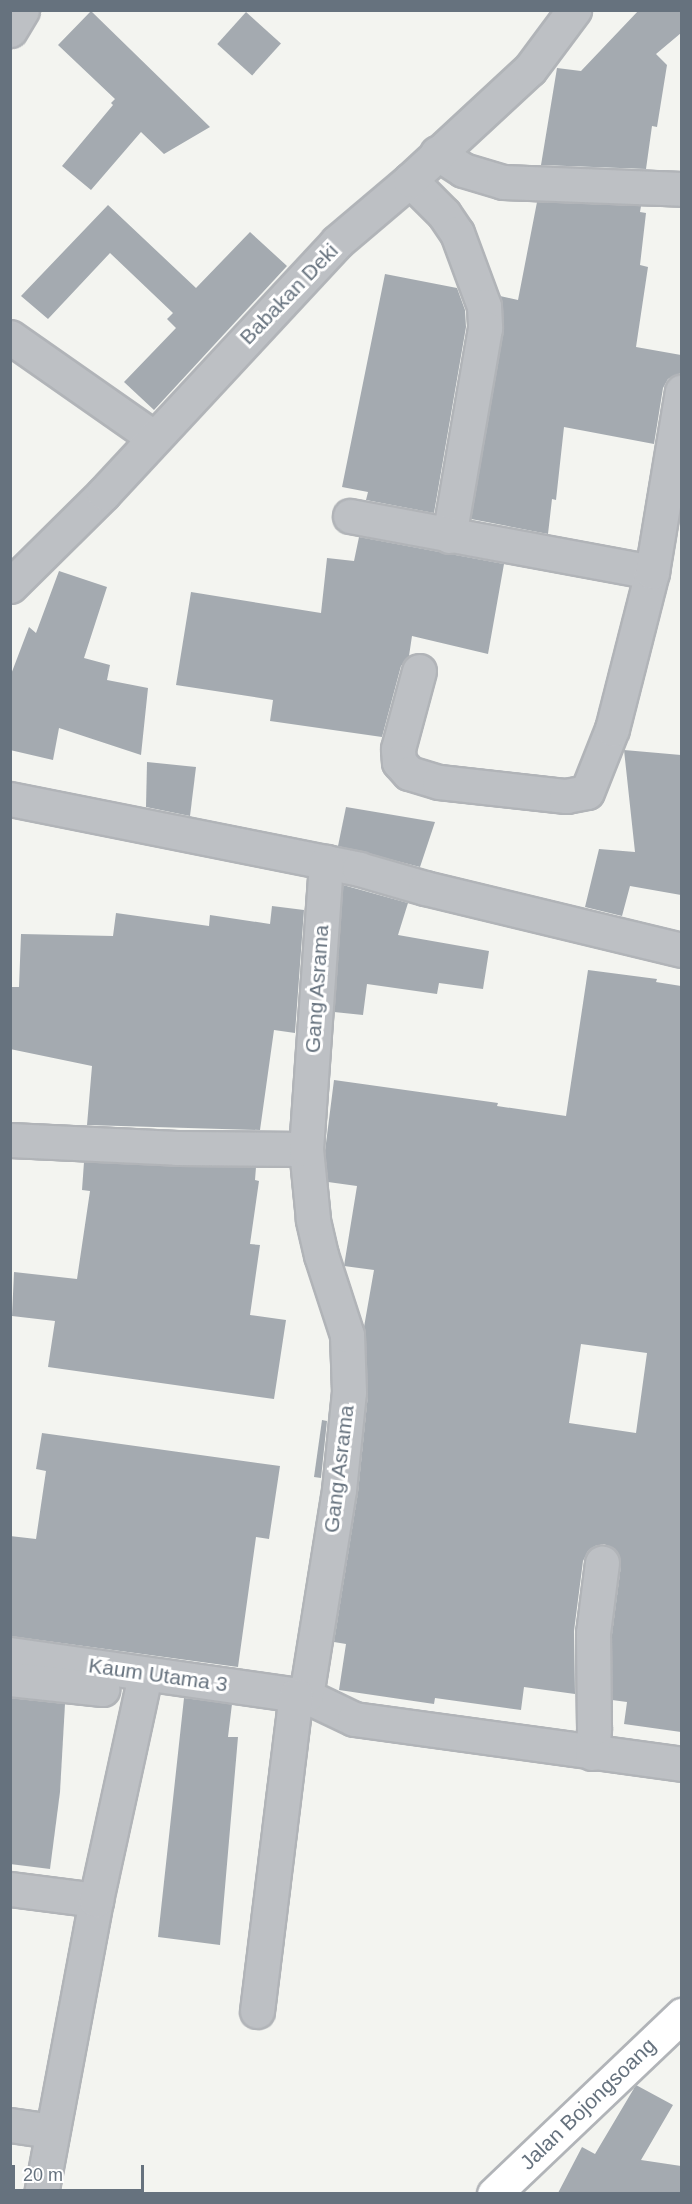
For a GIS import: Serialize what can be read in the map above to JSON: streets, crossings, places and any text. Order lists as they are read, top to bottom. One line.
{"streets":{"main road":["Jalan Bojongsoang"],"street":["Babakan Deki","Gang Asrama","Kaum Utama 3"]},"crossings":[["Gang Asrama","Kaum Utama 3"]],"scale_bar":"20 m"}
